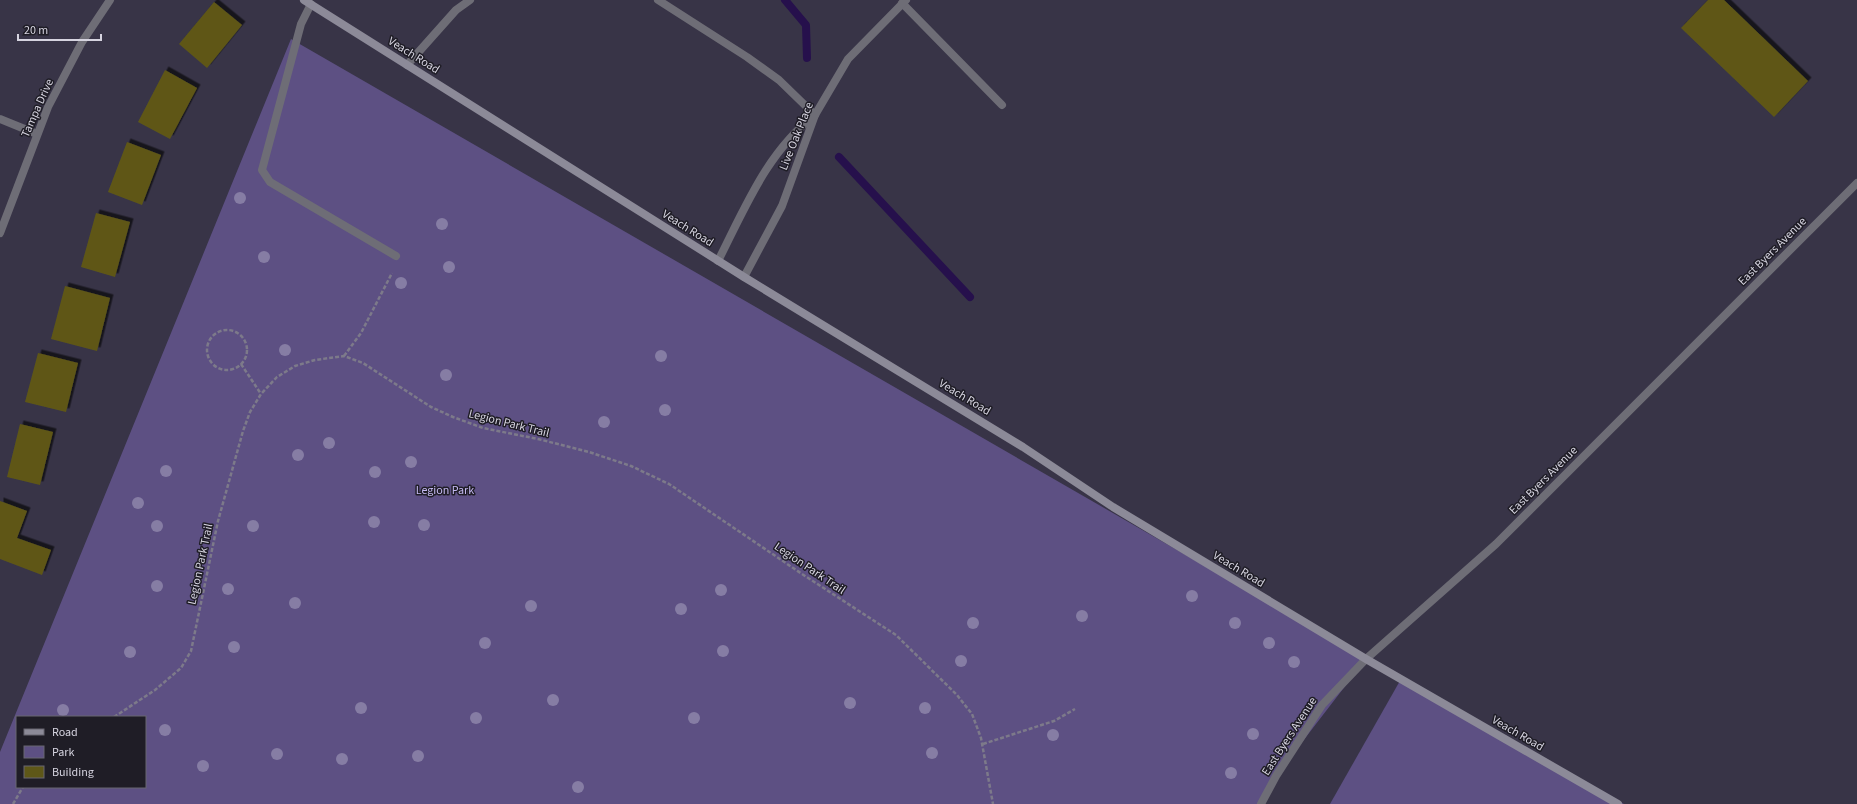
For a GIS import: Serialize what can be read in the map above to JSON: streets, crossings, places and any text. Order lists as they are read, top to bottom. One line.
{"streets":{"street":["Veach Road","Tampa Drive","Live Oak Place","East Byers Avenue"],"path":["Legion Park Trail"]},"crossings":[["Veach Road","Live Oak Place"],["Veach Road","East Byers Avenue"]],"parks":["Legion Park"],"legend":["Road","Park","Building"],"scale_bar":"20 m"}
